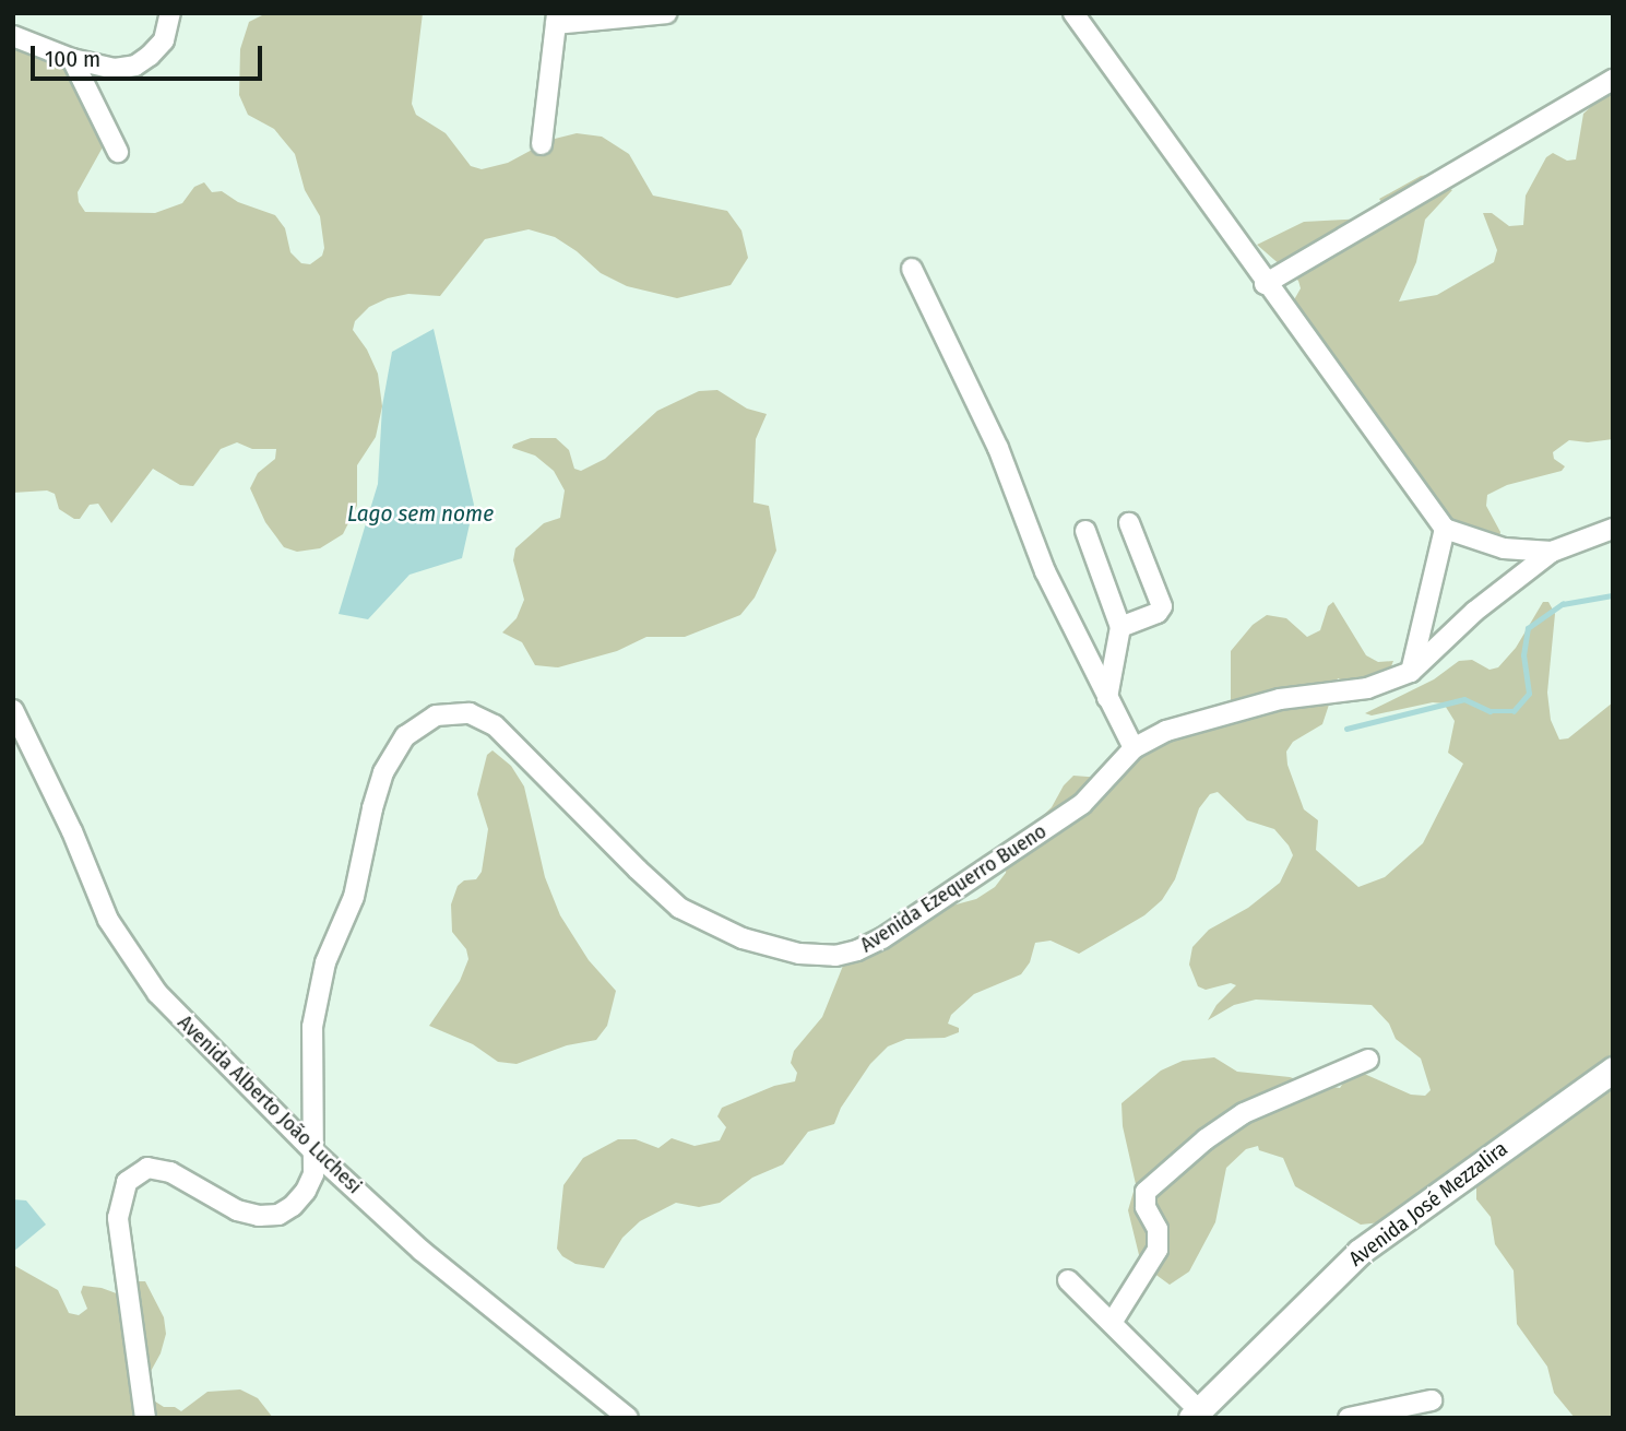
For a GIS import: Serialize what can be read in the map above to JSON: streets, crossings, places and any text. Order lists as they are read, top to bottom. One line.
{"streets":{"main road":["Avenida José Mezzalira"],"street":["Avenida Ezequerro Bueno","Avenida Alberto João Luchesi"]},"crossings":[["Avenida Ezequerro Bueno","Avenida Alberto João Luchesi"]],"water":["Lago sem nome"],"scale_bar":"100 m"}
